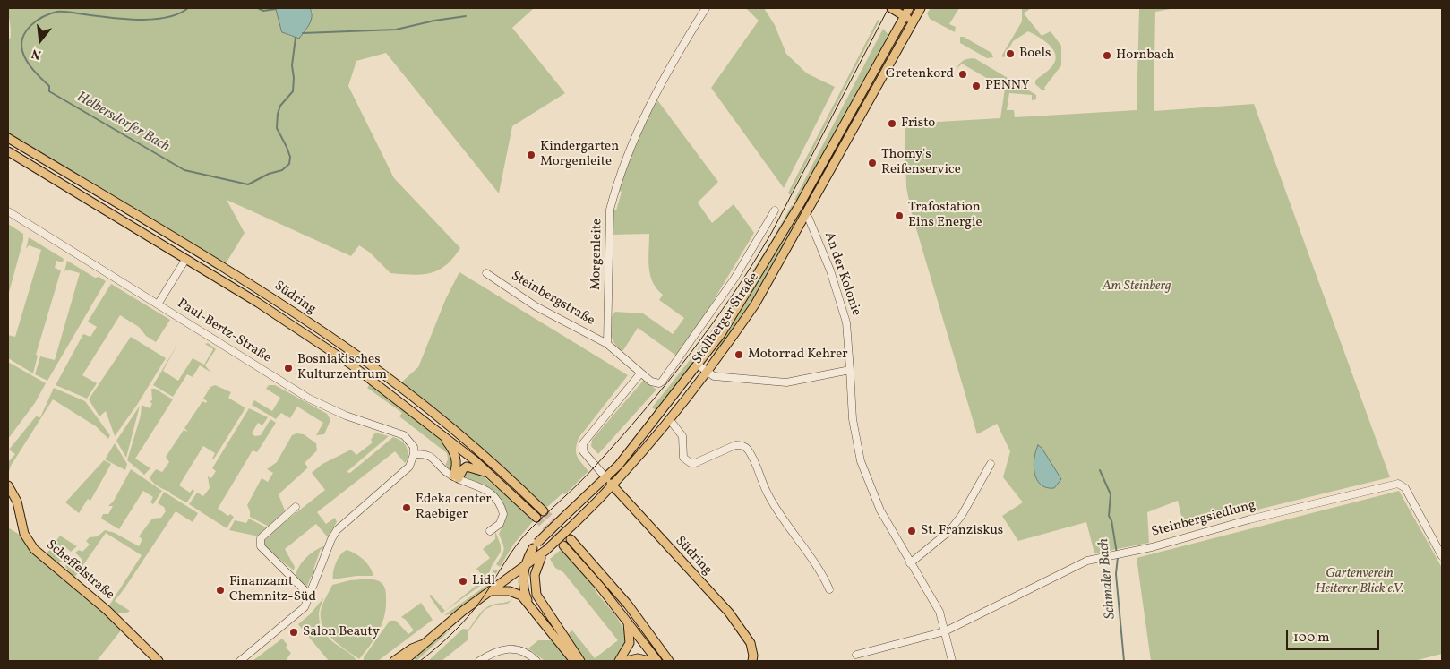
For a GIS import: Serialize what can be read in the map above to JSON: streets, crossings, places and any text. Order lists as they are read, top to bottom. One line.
{"streets":{"main road":["Südring","Stollberger Straße","Scheffelstraße"],"street":["Morgenleite","An der Kolonie","Steinbergstraße","Paul-Bertz-Straße","Steinbergsiedlung"]},"crossings":[["Morgenleite","Steinbergstraße"],["An der Kolonie","Stollberger Straße"],["Südring","Stollberger Straße"],["Südring","Paul-Bertz-Straße"]],"water":["Helbersdorfer Bach","Schmaler Bach"],"parks":["Am Steinberg","Gartenverein Heiterer Blick e.V."],"places":["Boels","Hornbach","Gretenkord","PENNY","Fristo","Kindergarten Morgenleite","Thomy's Reifenservice","Trafostation Eins Energie","Motorrad Kehrer","Bosniakisches Kulturzentrum","Edeka center Raebiger","St. Franziskus","Lidl","Finanzamt Chemnitz-Süd","Salon Beauty"],"scale_bar":"100 m","north":"bottom"}
